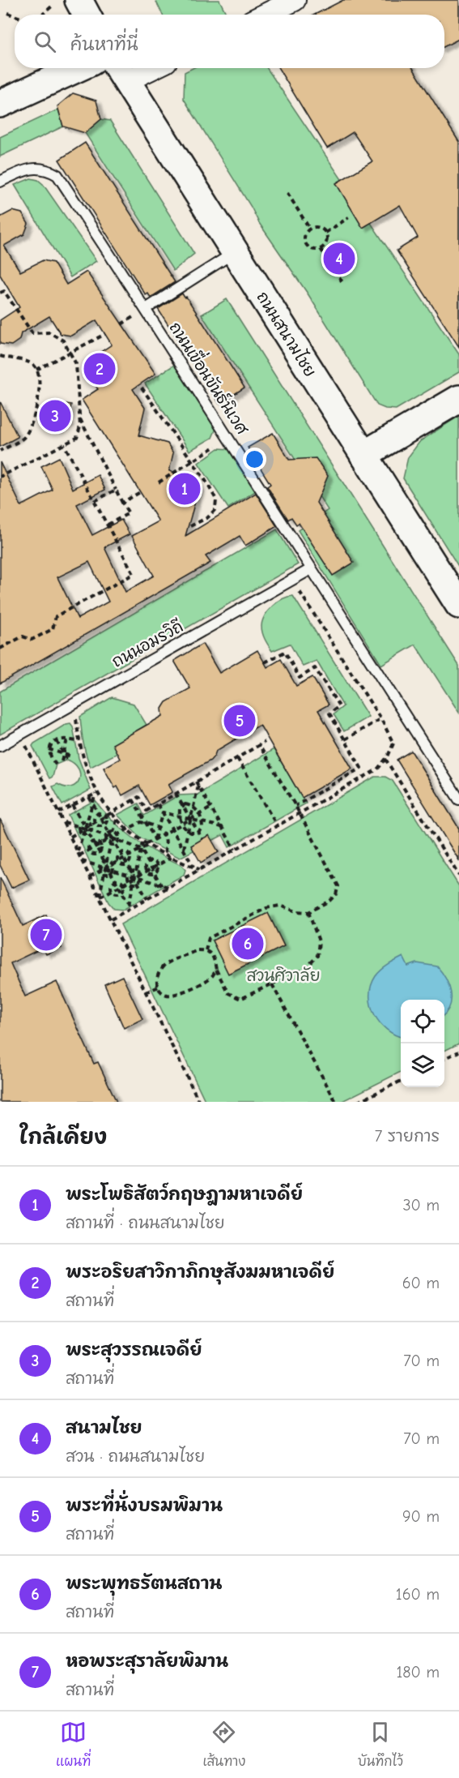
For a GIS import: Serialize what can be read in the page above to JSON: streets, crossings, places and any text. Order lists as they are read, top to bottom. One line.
{"streets":{"main road":["ถนนสนามไชย"],"lane":["ถนนเขื่อนขันธ์นิเวศ","ถนนอมรวิถี"]},"crossings":[["ถนนเขื่อนขันธ์นิเวศ","ถนนอมรวิถี"]],"parks":["สวนศิวาลัย"],"page":{"search":"ค้นหาที่นี่","pins":["4","2","3","1","5","7","6"],"heading":["ใกล้เคียง","7 รายการ"],"list":[{"mark":"1","name":"พระโพธิสัตว์กฤษฎามหาเจดีย์","note":"สถานที่ · ถนนสนามไชย","value":"30 m"},{"mark":"2","name":"พระอริยสาวิกาภิกษุสังฆมหาเจดีย์","note":"สถานที่","value":"60 m"},{"mark":"3","name":"พระสุวรรณเจดีย์","note":"สถานที่","value":"70 m"},{"mark":"4","name":"สนามไชย","note":"สวน · ถนนสนามไชย","value":"70 m"},{"mark":"5","name":"พระที่นั่งบรมพิมาน","note":"สถานที่","value":"90 m"},{"mark":"6","name":"พระพุทธรัตนสถาน","note":"สถานที่","value":"160 m"},{"mark":"7","name":"หอพระสุราลัยพิมาน","note":"สถานที่","value":"180 m"}],"nav":["แผนที่","เส้นทาง","บันทึกไว้"]}}
